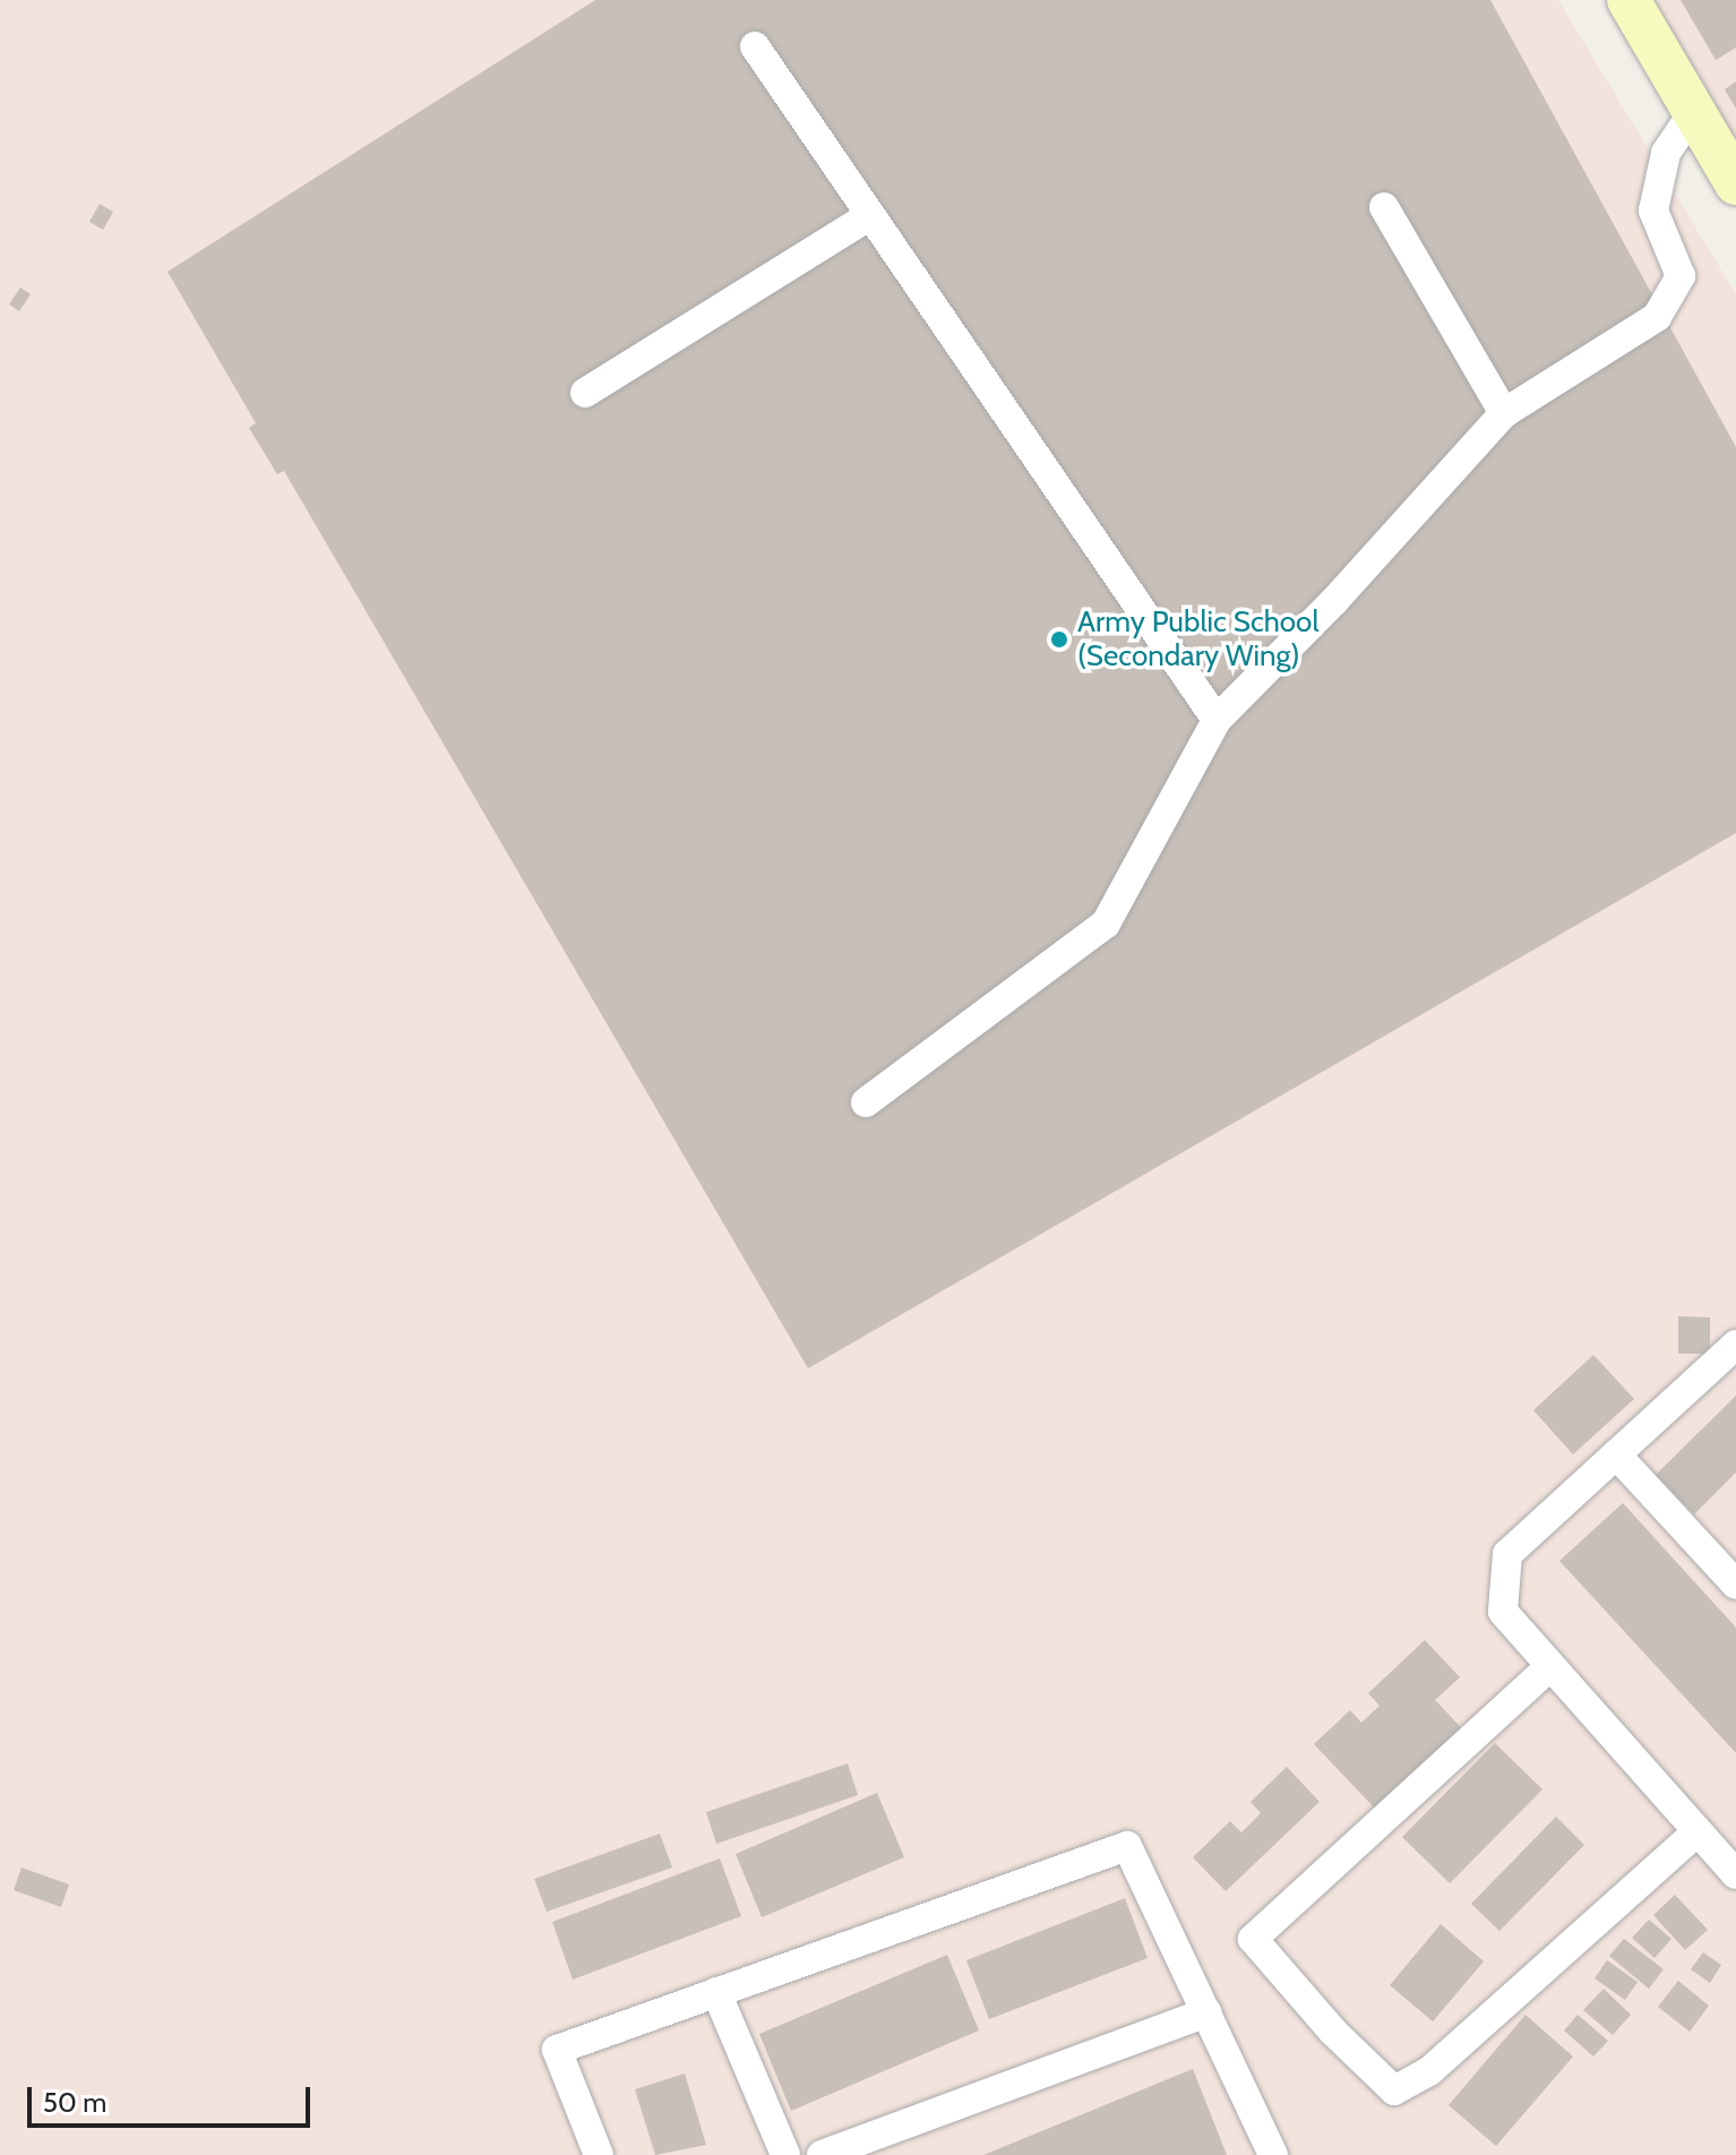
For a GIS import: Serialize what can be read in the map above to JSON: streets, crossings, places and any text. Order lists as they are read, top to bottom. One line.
{"places":["Army Public School (Secondary Wing)"],"scale_bar":"50 m"}
